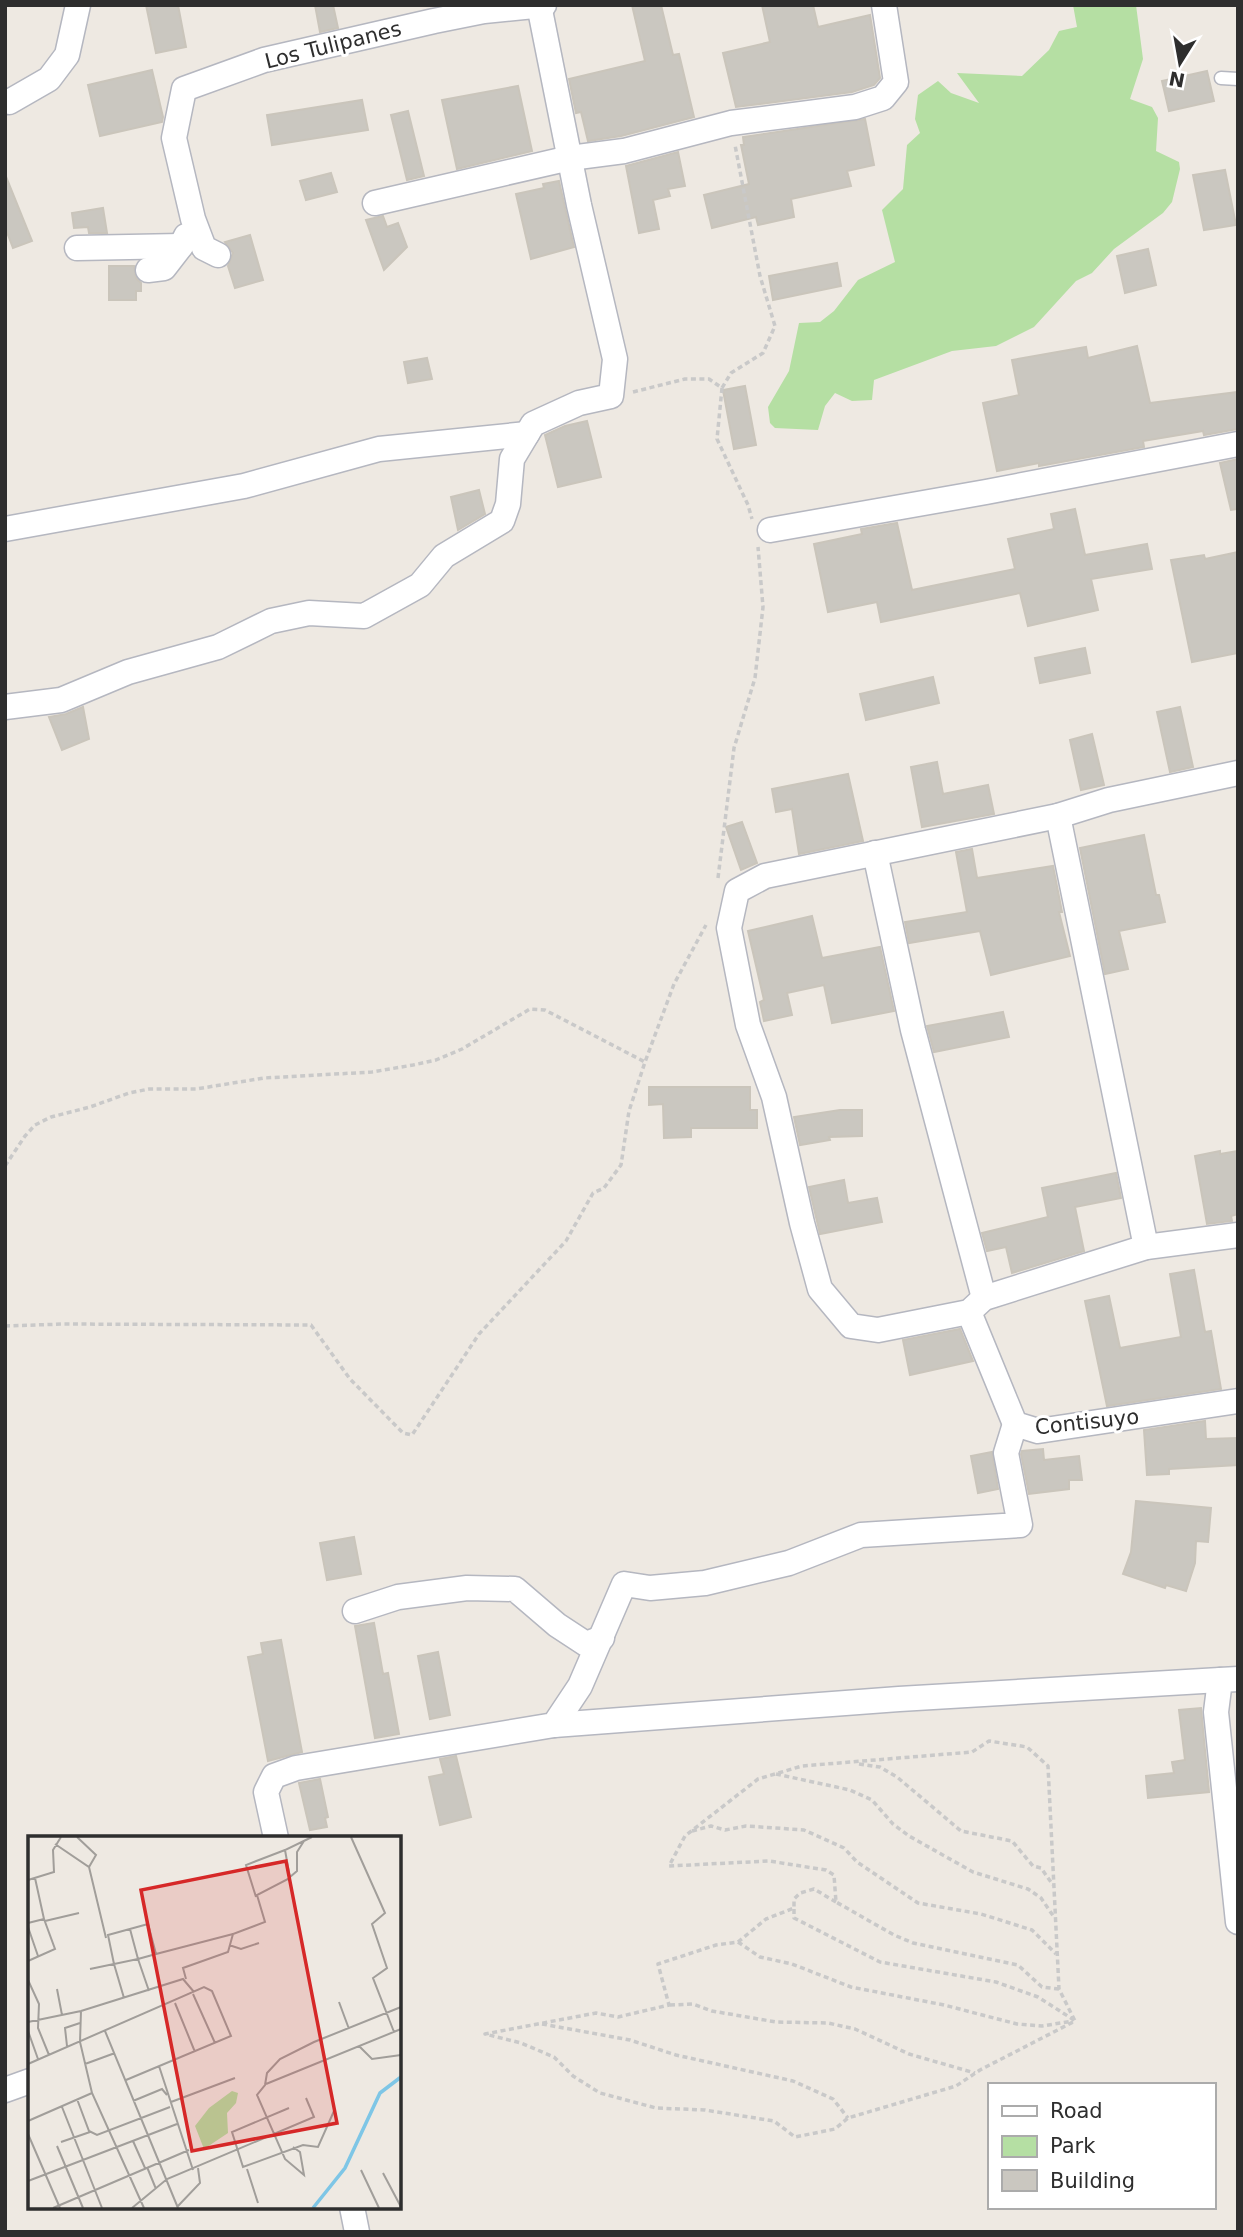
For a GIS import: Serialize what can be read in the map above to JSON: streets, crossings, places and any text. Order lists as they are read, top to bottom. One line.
{"streets":{"street":["Los Tulipanes","Contisuyo"]},"legend":["Road","Park","Building"],"north":"bottom"}
